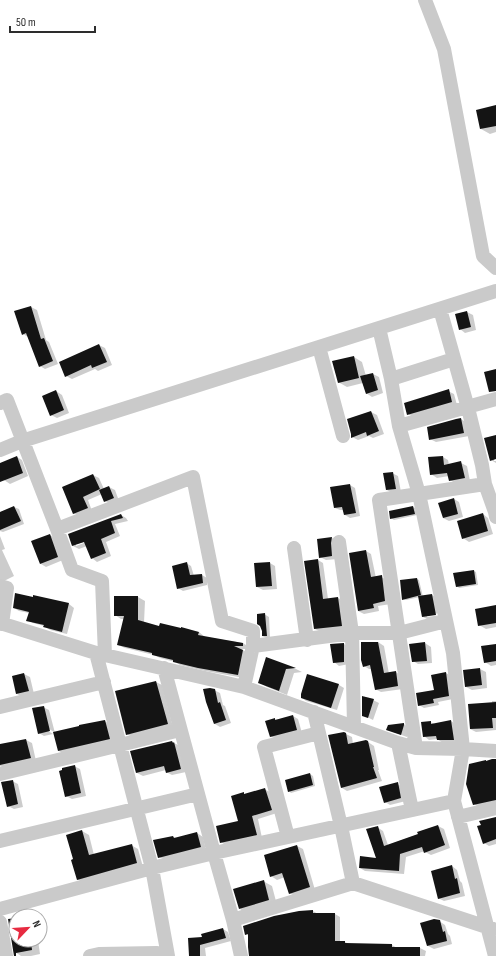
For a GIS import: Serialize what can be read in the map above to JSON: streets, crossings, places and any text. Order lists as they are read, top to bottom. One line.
{"scale_bar":"50 m","north":"top right"}
